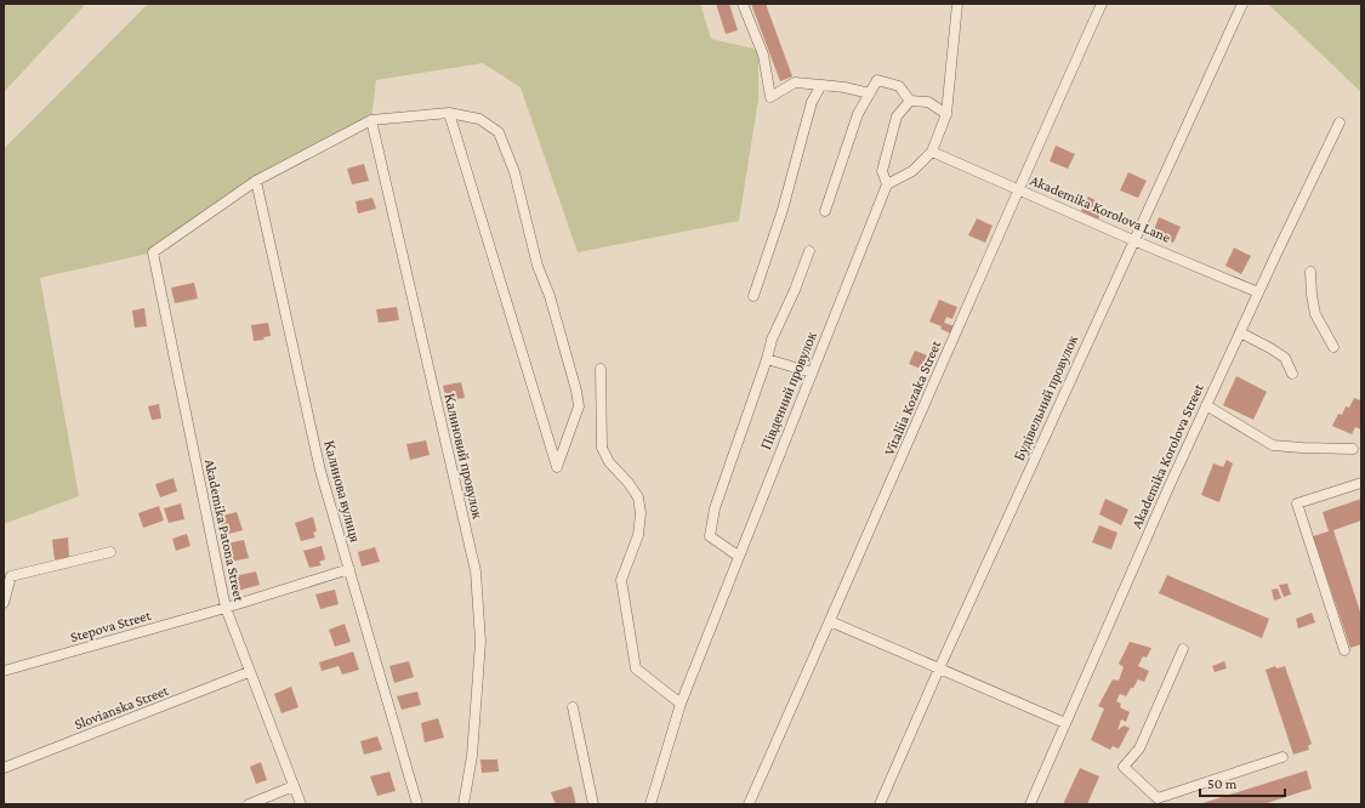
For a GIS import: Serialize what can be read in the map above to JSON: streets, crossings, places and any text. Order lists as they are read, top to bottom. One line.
{"streets":{"street":["Akademika Korolova Lane","Південний провулок","Vitaliia Kozaka Street","Будівельний провулок","Калиновий провулок","Akademika Korolova Street","Калинова вулиця","Akademika Patona Street","Stepova Street","Slovianska Street"]},"crossings":[["Akademika Korolova Lane","Vitaliia Kozaka Street"],["Akademika Korolova Lane","Будівельний провулок"],["Akademika Korolova Lane","Akademika Korolova Street"],["Калинова вулиця","Akademika Patona Street"],["Калинова вулиця","Stepova Street"],["Akademika Patona Street","Stepova Street"],["Akademika Patona Street","Slovianska Street"]],"scale_bar":"50 m"}
